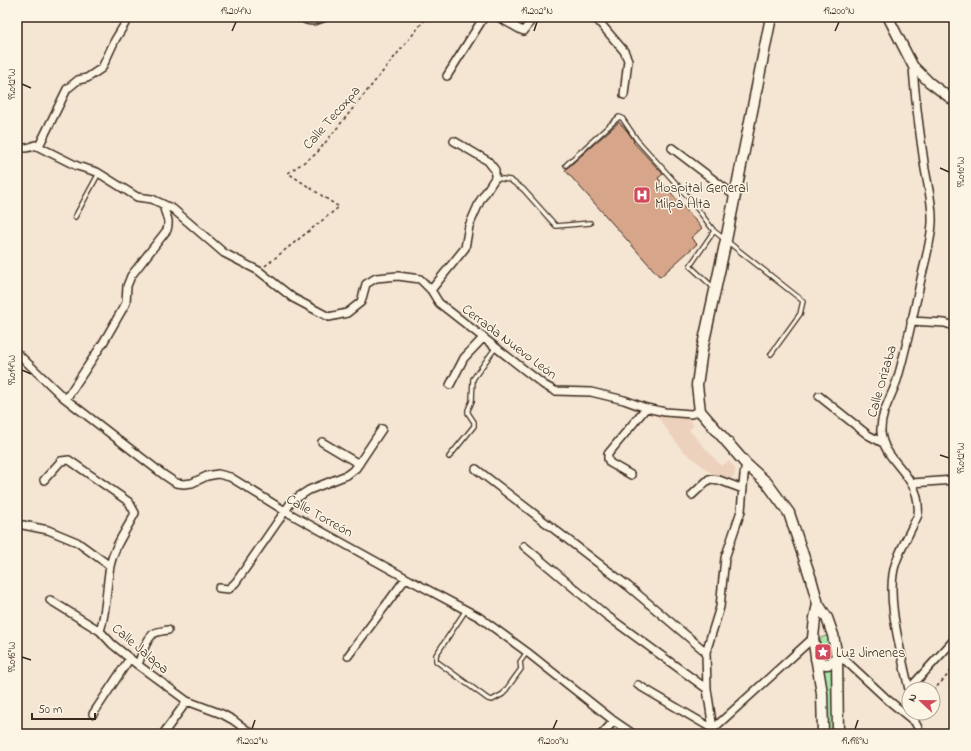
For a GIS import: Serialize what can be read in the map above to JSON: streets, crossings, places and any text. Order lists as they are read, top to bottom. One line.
{"streets":{"street":["Cerrada Nuevo León","Calle Orizaba","Calle Torreón","Calle Jalapa"],"path":["Calle Tecoxpa"]},"crossings":[["Calle Tecoxpa","Cerrada Nuevo León"]],"places":{"hospital":["Hospital General Milpa Alta"],"place":["Luz Jimenes"]},"scale_bar":"50 m","north":"left","coordinates":["19.204°N","19.202°N","19.200°N","99.012°W","99.010°W","99.014°W","99.016°W","19.198°N"]}
